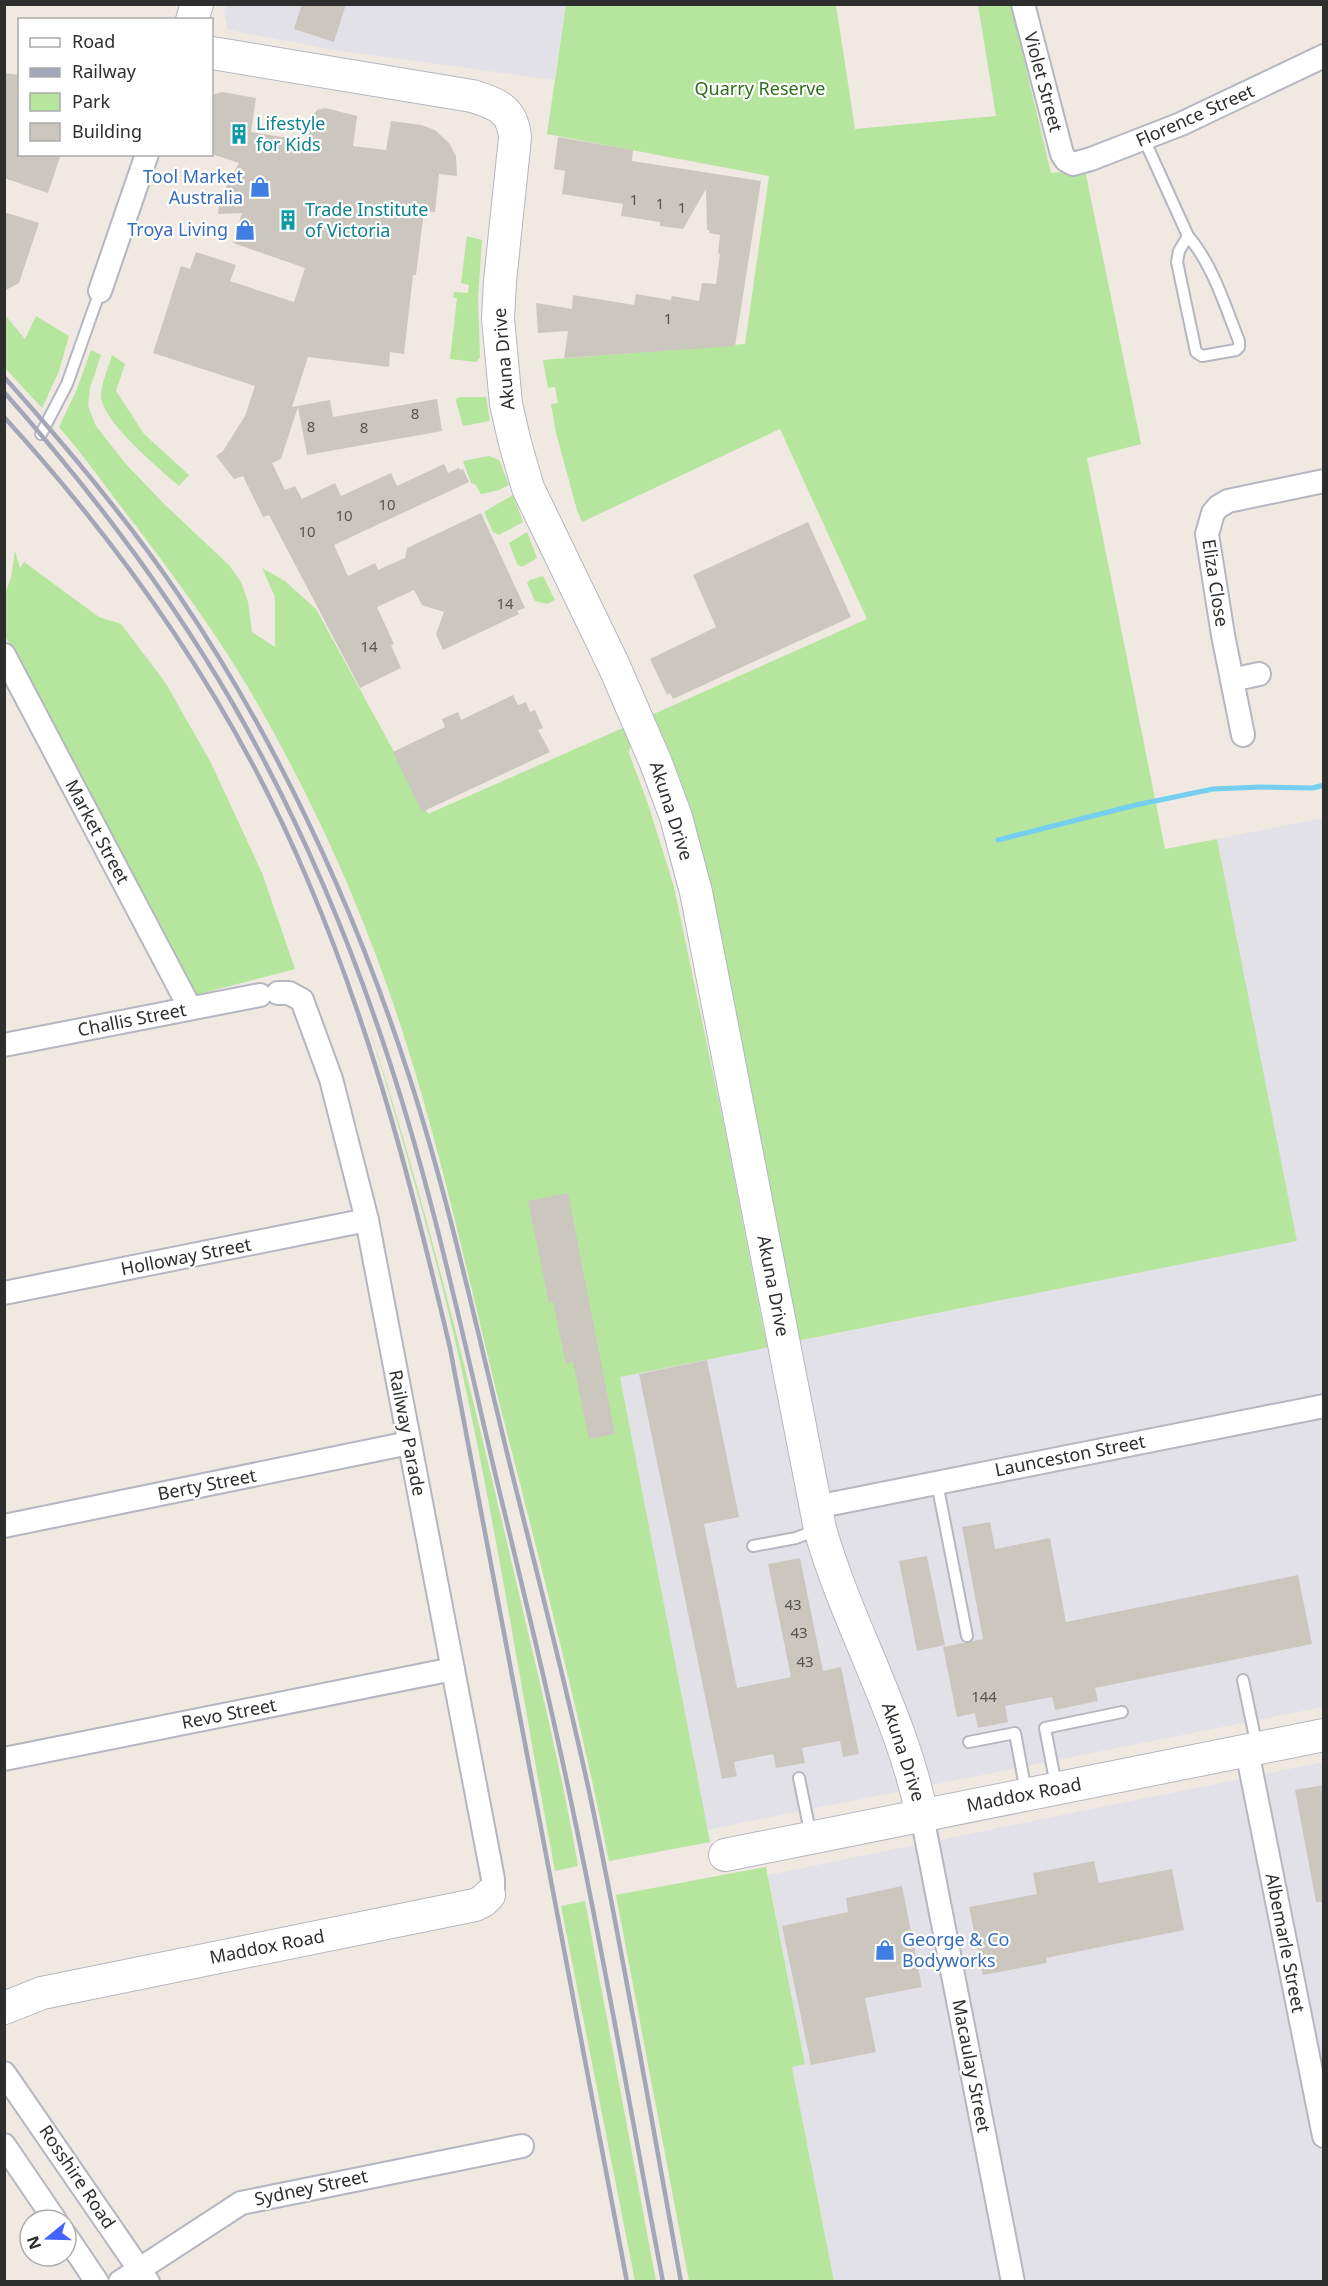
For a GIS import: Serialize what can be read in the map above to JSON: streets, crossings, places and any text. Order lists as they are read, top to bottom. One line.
{"streets":{"street":["Violet Street","Florence Street","Akuna Drive","Eliza Close","Market Street","Challis Street","Holloway Street","Railway Parade","Launceston Street","Berty Street","Revo Street","Maddox Road","Albemarle Street","Macaulay Street","Rosshire Road","Sydney Street"]},"crossings":[["Violet Street","Florence Street"],["Akuna Drive","Launceston Street"],["Akuna Drive","Maddox Road"],["Akuna Drive","Macaulay Street"],["Market Street","Challis Street"],["Challis Street","Railway Parade"],["Holloway Street","Railway Parade"],["Railway Parade","Berty Street"],["Railway Parade","Revo Street"],["Railway Parade","Maddox Road"],["Maddox Road","Albemarle Street"],["Maddox Road","Macaulay Street"],["Rosshire Road","Sydney Street"]],"parks":["Quarry Reserve"],"places":{"building":["Lifestyle for Kids","Trade Institute of Victoria"],"shop":["Tool Market Australia","Troya Living","George & Co Bodyworks"]},"house_numbers":["1","1","1","1","8","8","8","10","10","10","14","14","43","43","43","144"],"legend":["Road","Railway","Park","Building"],"north":"left"}
